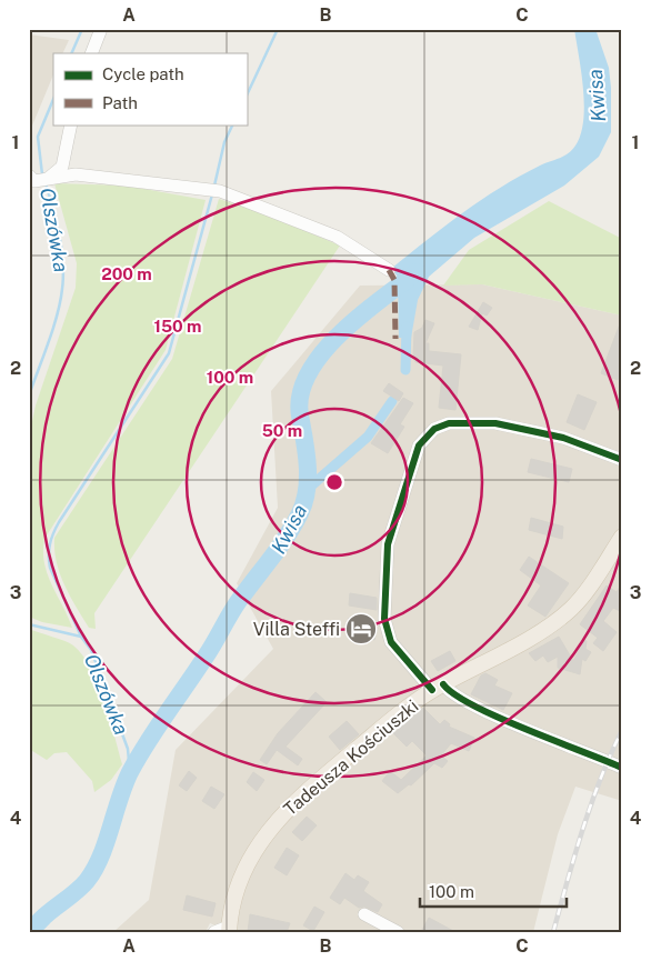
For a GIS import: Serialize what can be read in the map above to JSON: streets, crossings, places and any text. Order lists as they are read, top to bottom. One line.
{"streets":{"main road":["Tadeusza Kościuszki"]},"water":["Kwisa","Olszówka"],"places":{"hotel":["Villa Steffi"]},"legend":["Cycle path","Path"],"scale_bar":"100 m","grid":{"columns":["A","B","C"],"rows":["1","2","3","4"]},"rings":["200 m","150 m","100 m","50 m"]}
